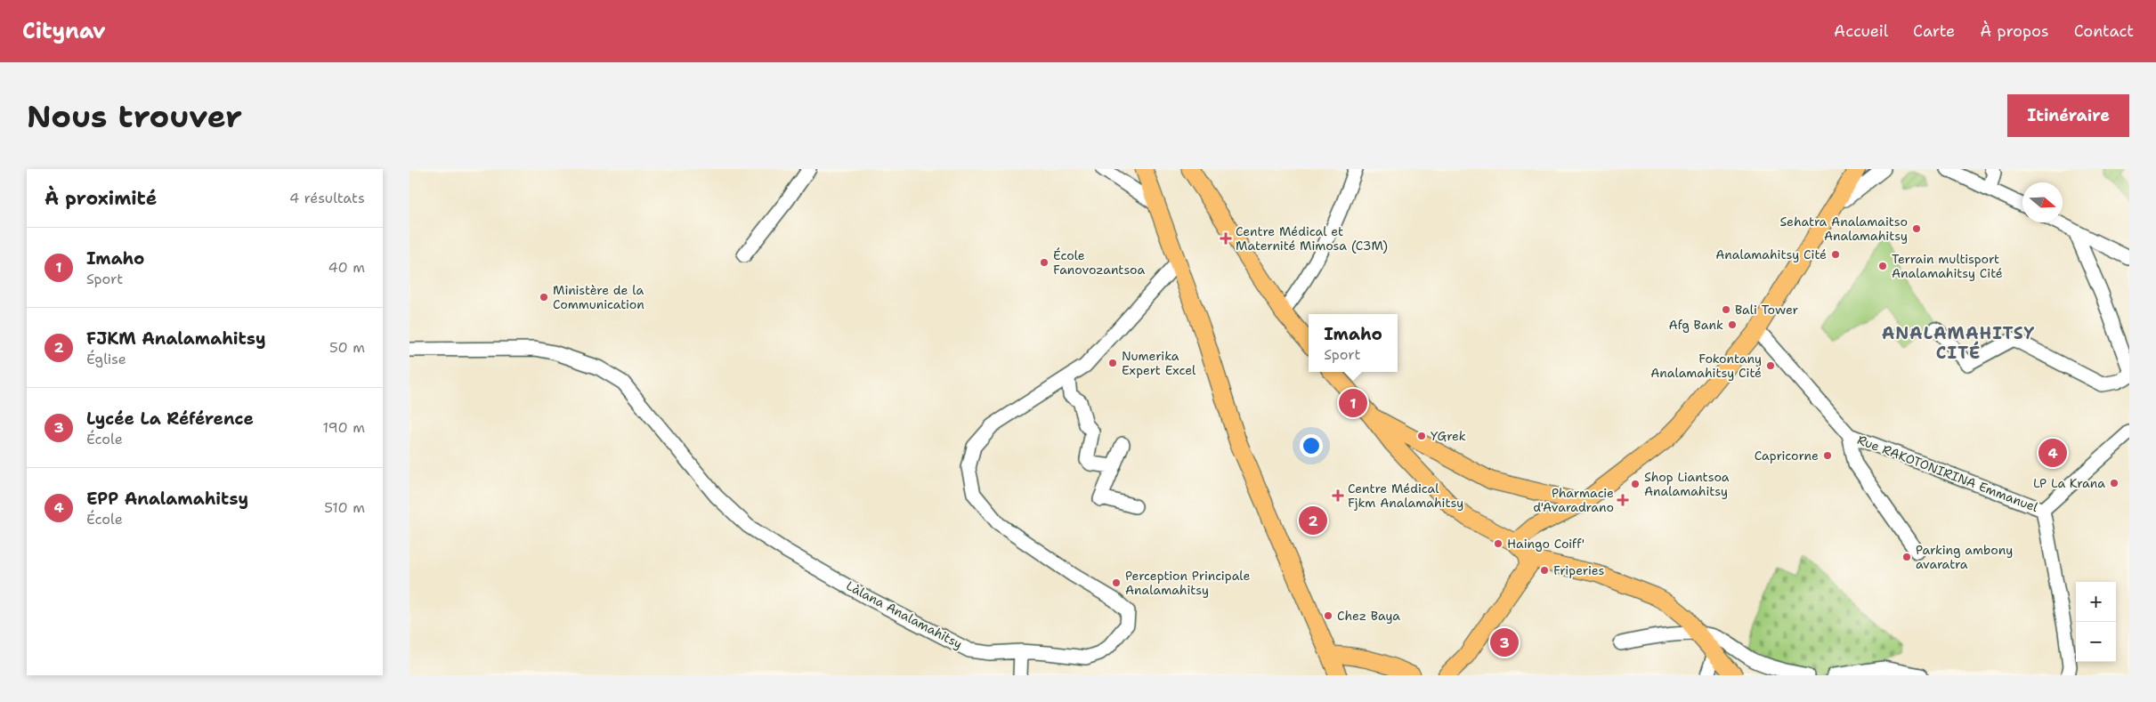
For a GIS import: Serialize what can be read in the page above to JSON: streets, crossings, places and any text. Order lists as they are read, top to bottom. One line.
{"streets":{"street":["Rue RAKOTONIRINA Emmanuel","Làlana Analamahitsy"]},"districts":["ANALAMAHITSY CITÉ"],"places":{"other":["Sehatra Analamaitso Analamahitsy","Analamahitsy Cité","École Fanovozantsoa","Terrain multisport Analamahitsy Cité","Ministère de la Communication","Bali Tower","Afg Bank","Numerika Expert Excel","Fokontany Analamahitsy Cité","YGrek","Capricorne","LP La Krana","Shop Liantsoa Analamahitsy","Haingo Coiff'","Parking ambony avaratra","Friperies","Perception Principale Analamahitsy","Chez Baya"],"health":["Centre Médical et Maternité Mimosa (C3M)","Centre Médical Fjkm Analamahitsy","Pharmacie d'Avaradrano"]},"north":"right","page":{"header":"Citynav","nav":["Accueil","Carte","À propos","Contact"],"buttons":"Itinéraire","title":"Nous trouver","heading":["À proximité","4 résultats"],"list":[{"mark":"1","name":"Imaho","note":"Sport","value":"40 m"},{"mark":"2","name":"FJKM Analamahitsy","note":"Église","value":"50 m"},{"mark":"3","name":"Lycée La Référence","note":"École","value":"190 m"},{"mark":"4","name":"EPP Analamahitsy","note":"École","value":"510 m"}],"popup":["Imaho","Sport"],"pins":["1","4","2","3"],"map_buttons":["+","−"]}}
